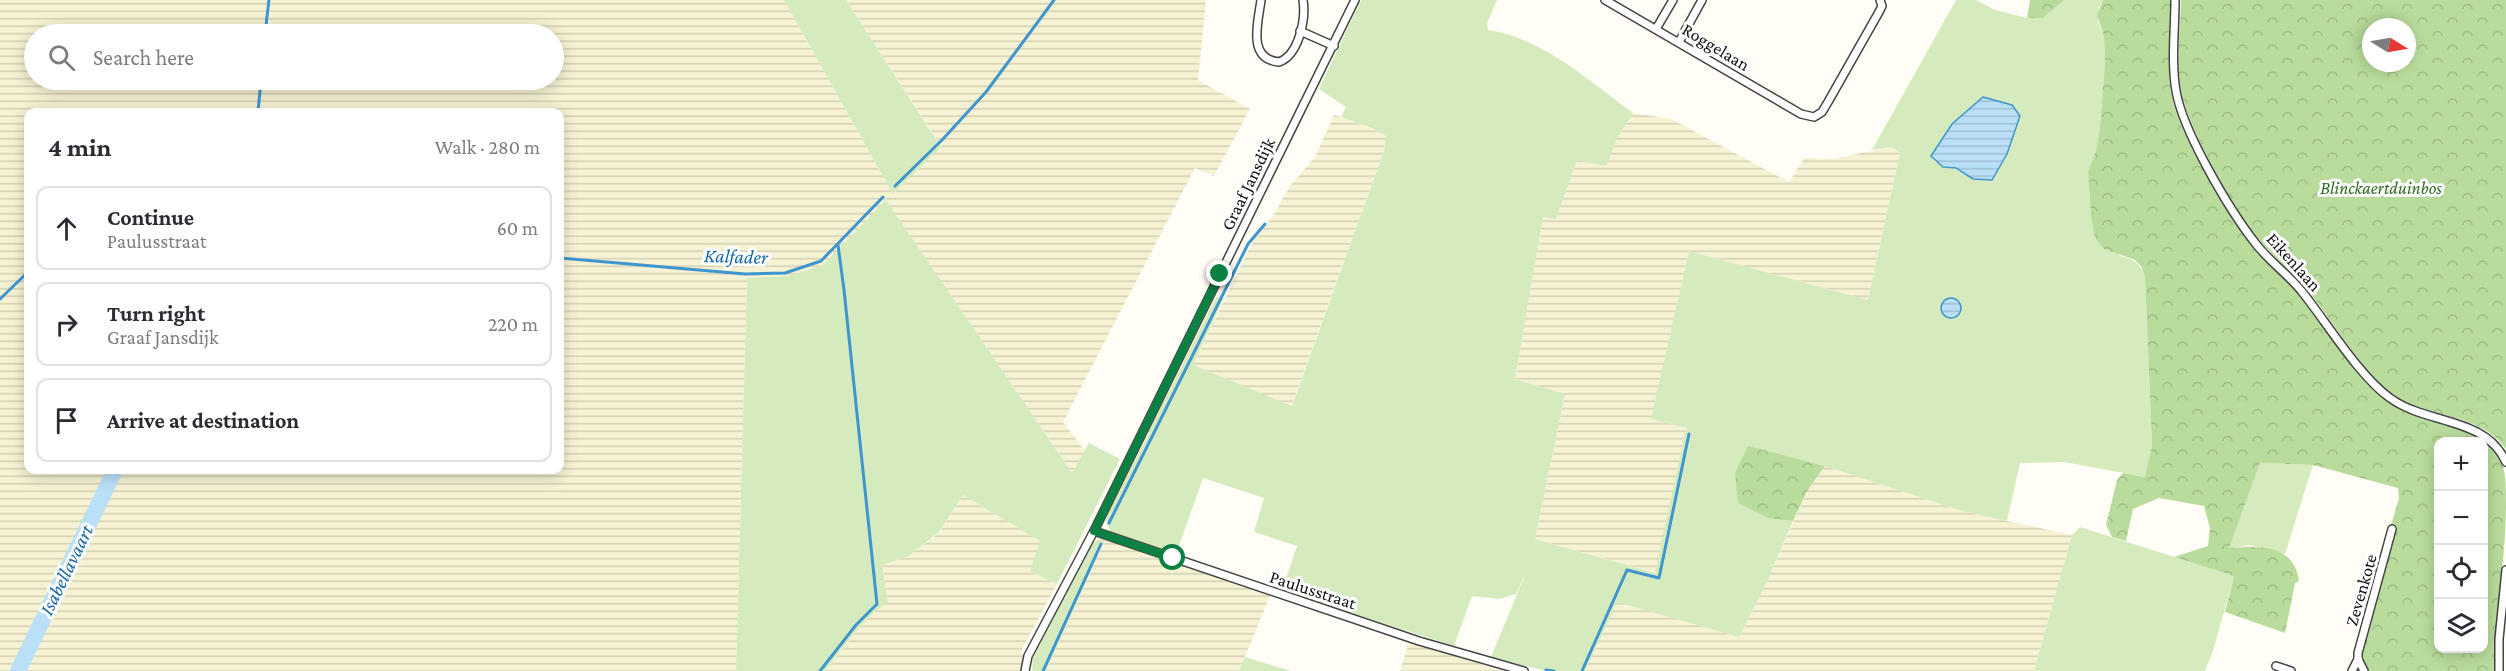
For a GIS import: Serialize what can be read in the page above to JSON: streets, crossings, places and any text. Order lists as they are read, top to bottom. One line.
{"streets":{"street":["Roggelaan","Graaf Jansdijk","Eikenlaan","Paulusstraat","Zevenkote"]},"crossings":[["Graaf Jansdijk","Paulusstraat"]],"water":["Kalfader","Isabellavaart"],"parks":["Blinckaertduinbos"],"north":"right","page":{"search":"Search here","heading":["4 min","Walk · 280 m"],"list":[["Continue","Paulusstraat","60 m"],["Turn right","Graaf Jansdijk","220 m"],"Arrive at destination"],"map_buttons":["+","−"]}}
